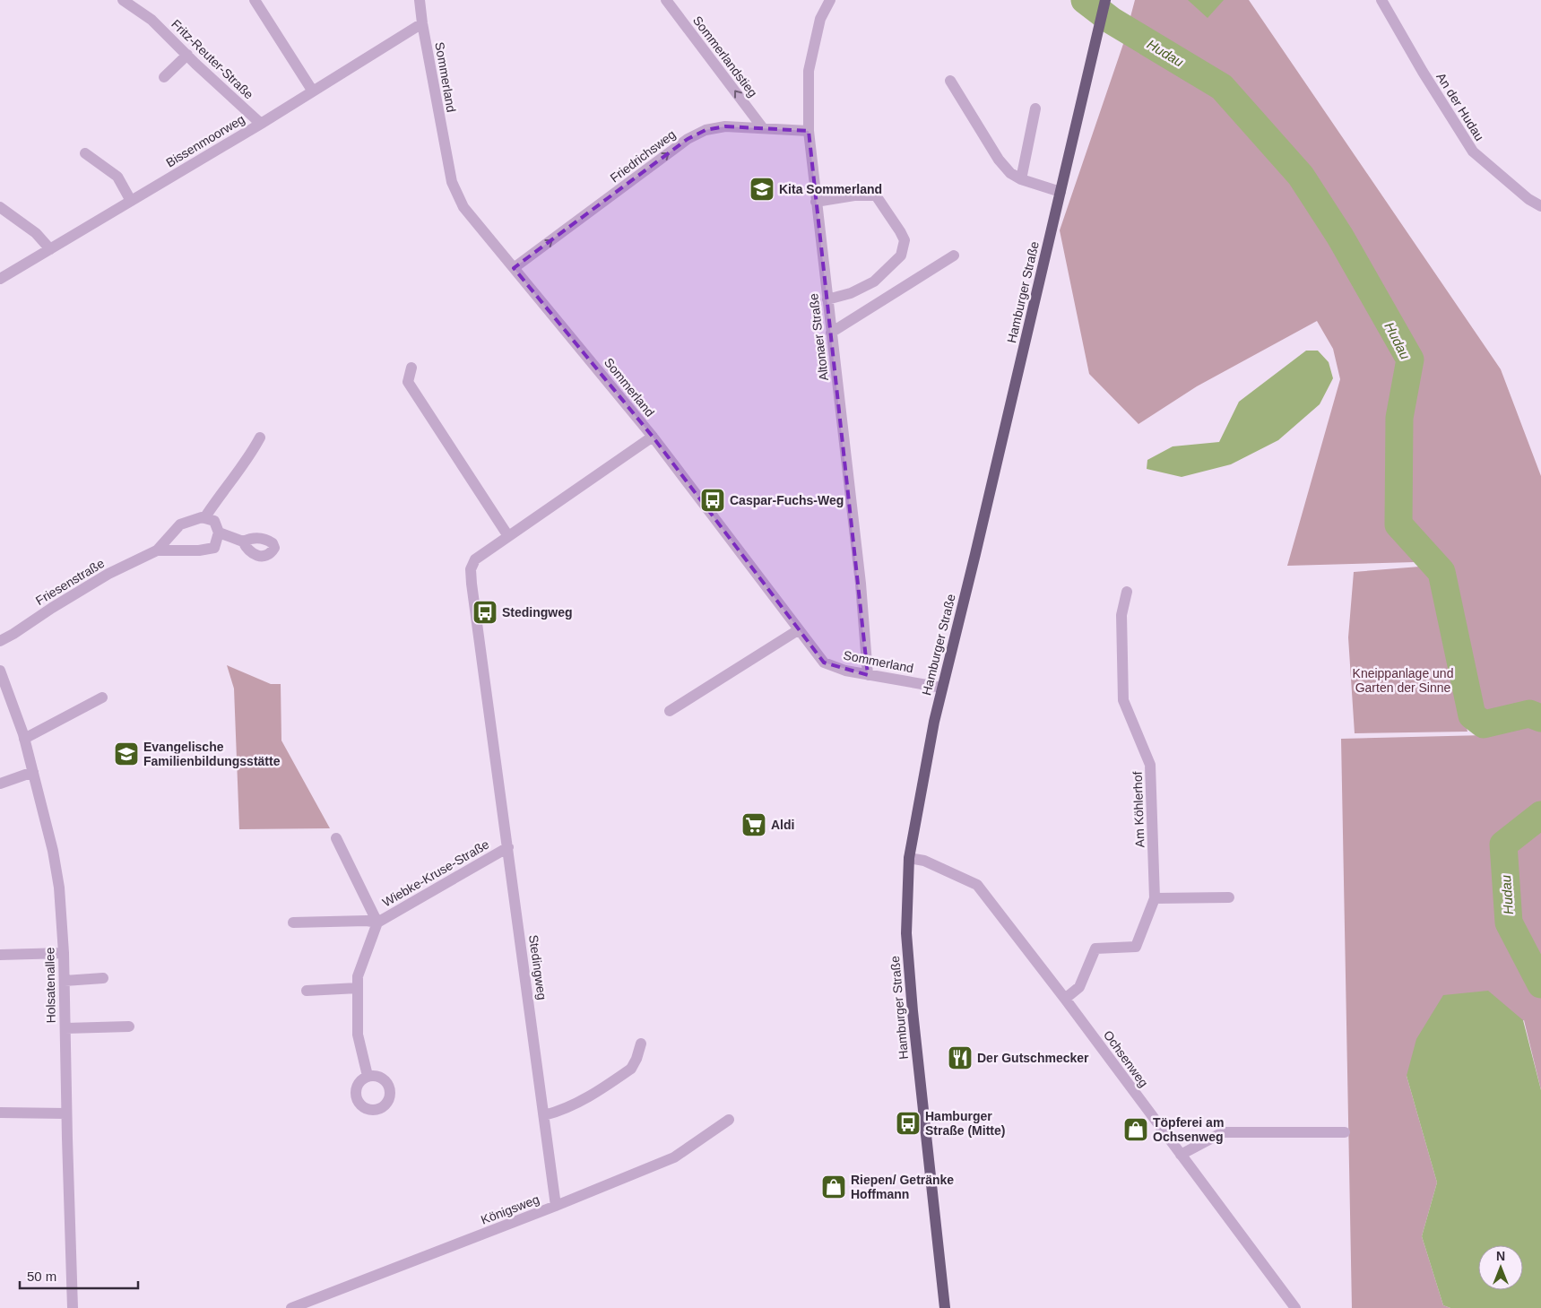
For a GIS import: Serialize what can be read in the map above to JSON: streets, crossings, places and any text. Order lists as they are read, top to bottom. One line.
{"streets":{"main road":["Hamburger Straße"],"street":["Sommerlandstieg","Fritz-Reuter-Straße","Sommerland","An der Hudau","Bissenmoorweg","Friedrichsweg","Altonaer Straße","Friesenstraße","Am Köhlerhof","Wiebke-Kruse-Straße","Stedingweg","Holsatenallee","Ochsenweg","Königsweg"]},"crossings":[["Sommerlandstieg","Friedrichsweg"],["Fritz-Reuter-Straße","Bissenmoorweg"],["Sommerland","Bissenmoorweg"],["Sommerland","Friedrichsweg"],["Sommerland","Hamburger Straße"],["Sommerland","Altonaer Straße"],["Sommerland","Stedingweg"],["Friedrichsweg","Altonaer Straße"],["Hamburger Straße","Ochsenweg"],["Am Köhlerhof","Ochsenweg"],["Wiebke-Kruse-Straße","Stedingweg"],["Stedingweg","Königsweg"]],"one_way":["Sommerlandstieg","Friedrichsweg"],"water":["Hudau"],"parks":["Kneippanlage und Garten der Sinne"],"places":{"school or university":["Kita Sommerland","Evangelische Familienbildungsstätte"],"bus stop":["Caspar-Fuchs-Weg","Stedingweg","Hamburger Straße (Mitte)"],"supermarket":["Aldi"],"restaurant":["Der Gutschmecker"],"shop":["Töpferei am Ochsenweg","Riepen/ Getränke Hoffmann"]},"scale_bar":"50 m","north":"top"}
